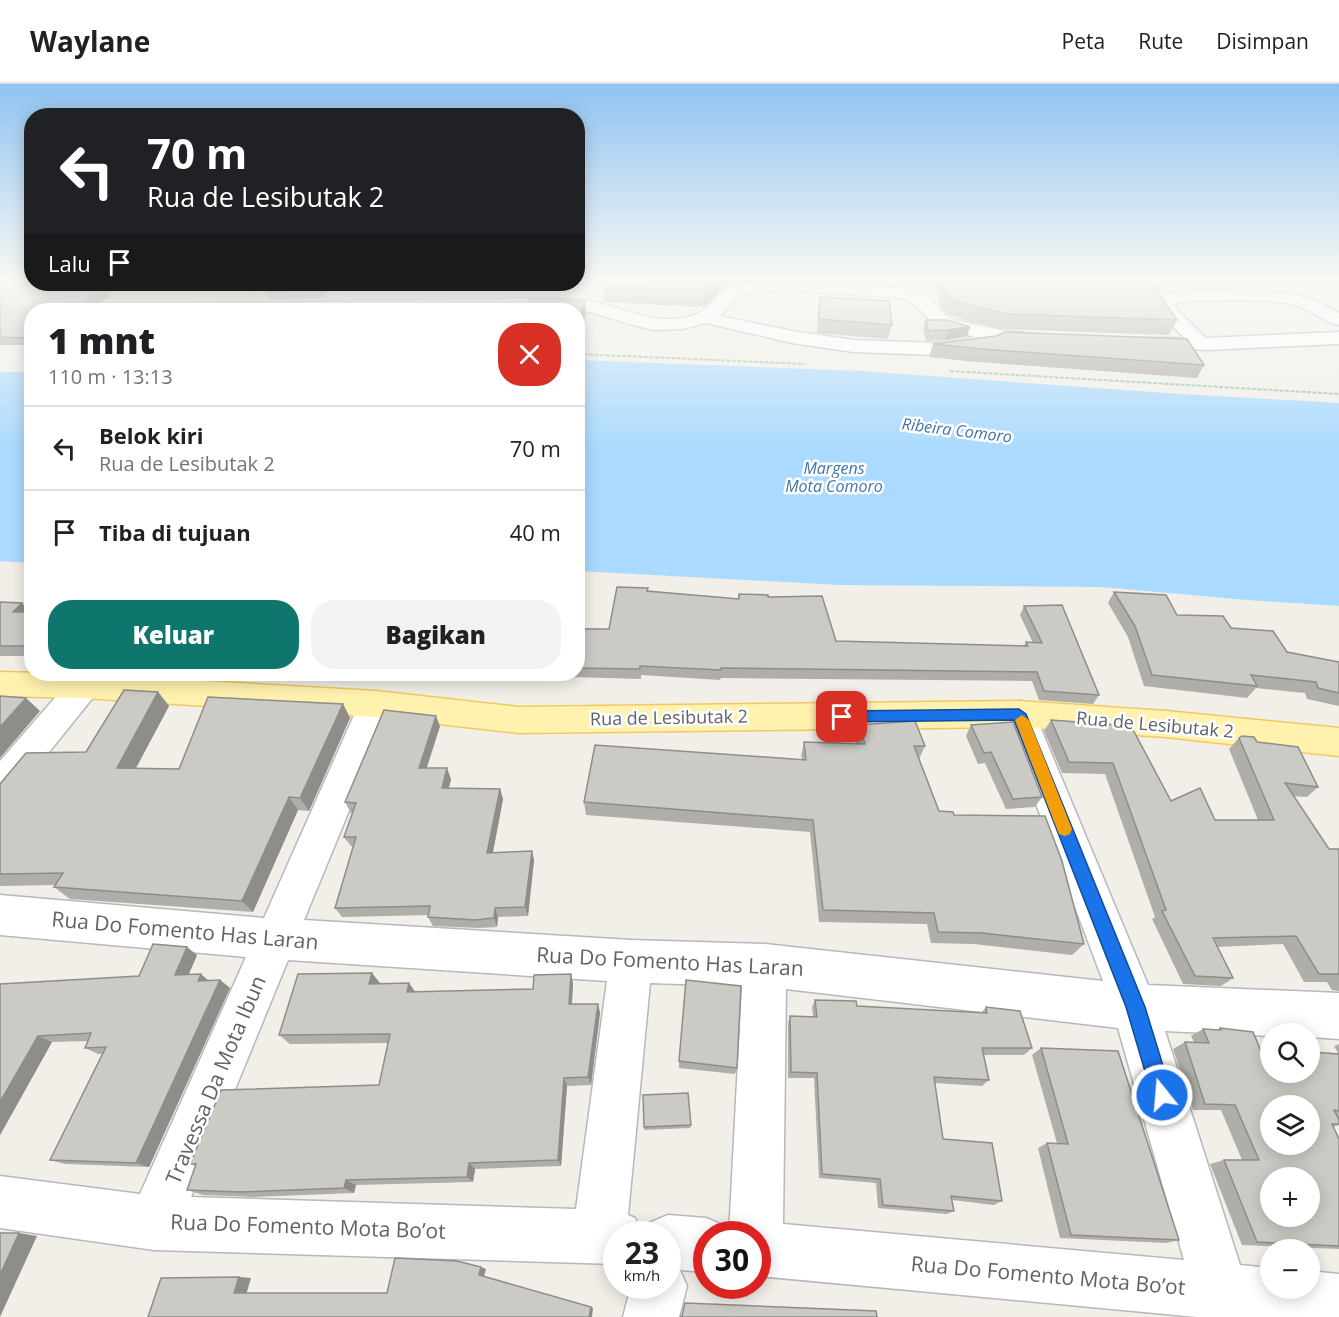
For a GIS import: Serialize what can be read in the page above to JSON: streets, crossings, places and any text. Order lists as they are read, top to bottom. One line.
{"streets":{"main road":["Rua de Lesibutak 2"],"street":["Rua Do Fomento Has Laran","Travessa Da Mota Ibun","Rua Do Fomento Mota Bo’ot"]},"crossings":[["Rua de Lesibutak 2","Travessa Da Mota Ibun"],["Rua Do Fomento Has Laran","Travessa Da Mota Ibun"],["Travessa Da Mota Ibun","Rua Do Fomento Mota Bo’ot"]],"water":["Ribeira Comoro","Margens Mota Comoro"],"page":{"header":"Waylane","nav":["Peta","Rute","Disimpan"],"turn":["70 m","Rua de Lesibutak 2"],"then":"Lalu","heading":["1 mnt","110 m · 13:13"],"list":[{"name":"Belok kiri","note":"Rua de Lesibutak 2","value":"70 m"},{"name":"Tiba di tujuan","value":"40 m"}],"buttons":["Keluar","Bagikan"],"map_buttons":["+","−"],"speed":"23 km/h","limit":"30"}}
